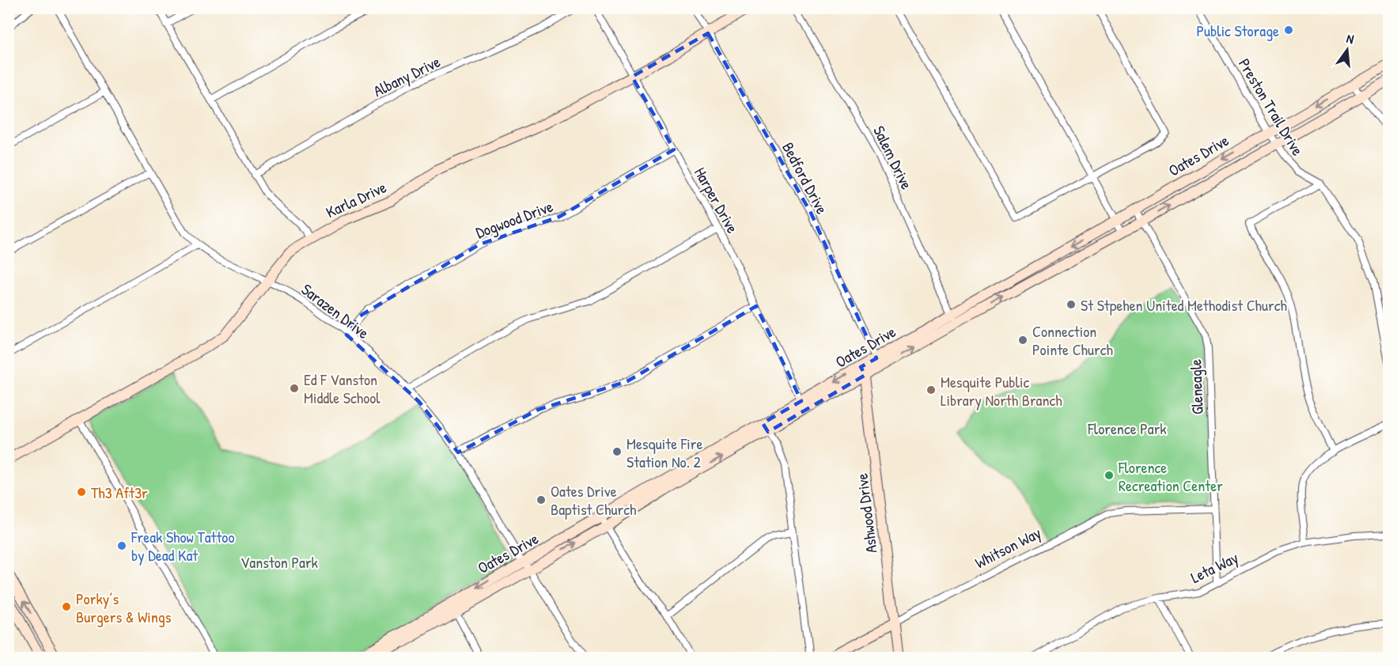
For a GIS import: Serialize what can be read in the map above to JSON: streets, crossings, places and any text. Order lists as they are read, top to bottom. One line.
{"streets":{"main road":["Oates Drive","Karla Drive","Ashwood Drive","Whitson Way"],"street":["Albany Drive","Preston Trail Drive","Salem Drive","Bedford Drive","Harper Drive","Dogwood Drive","Sarazen Drive","Gleneagle","Leta Way"]},"crossings":[["Preston Trail Drive","Oates Drive"],["Oates Drive","Salem Drive"],["Oates Drive","Bedford Drive"],["Oates Drive","Harper Drive"],["Oates Drive","Sarazen Drive"],["Oates Drive","Gleneagle"],["Oates Drive","Ashwood Drive"],["Bedford Drive","Karla Drive"],["Karla Drive","Harper Drive"],["Karla Drive","Sarazen Drive"],["Harper Drive","Dogwood Drive"],["Dogwood Drive","Sarazen Drive"],["Gleneagle","Whitson Way"],["Gleneagle","Leta Way"],["Ashwood Drive","Whitson Way"]],"parks":["Florence Park","Vanston Park"],"places":["Public Storage","St Stpehen United Methodist Church","Connection Pointe Church","Ed F Vanston Middle School","Mesquite Public Library North Branch","Mesquite Fire Station No. 2","Florence Recreation Center","Th3 Aft3r","Oates Drive Baptist Church","Freak Show Tattoo by Dead Kat","Porky’s Burgers & Wings"],"north":"top"}
